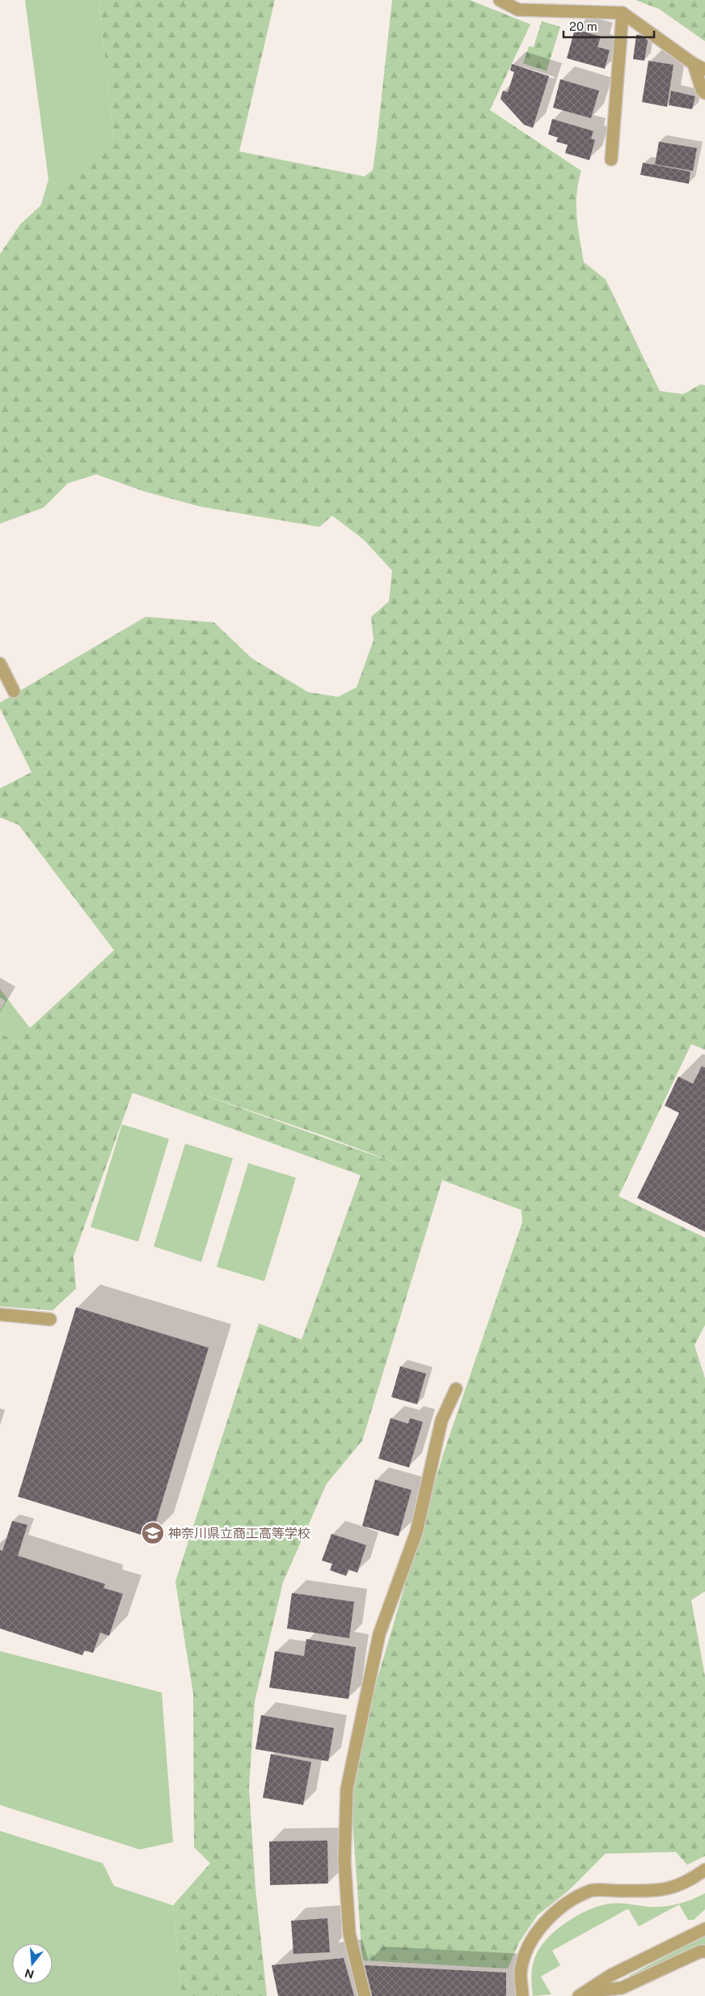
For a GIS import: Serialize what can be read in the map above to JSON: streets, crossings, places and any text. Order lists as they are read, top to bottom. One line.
{"places":{"school or university":["神奈川県立商工高等学校"]},"scale_bar":"20 m","north":"bottom"}
